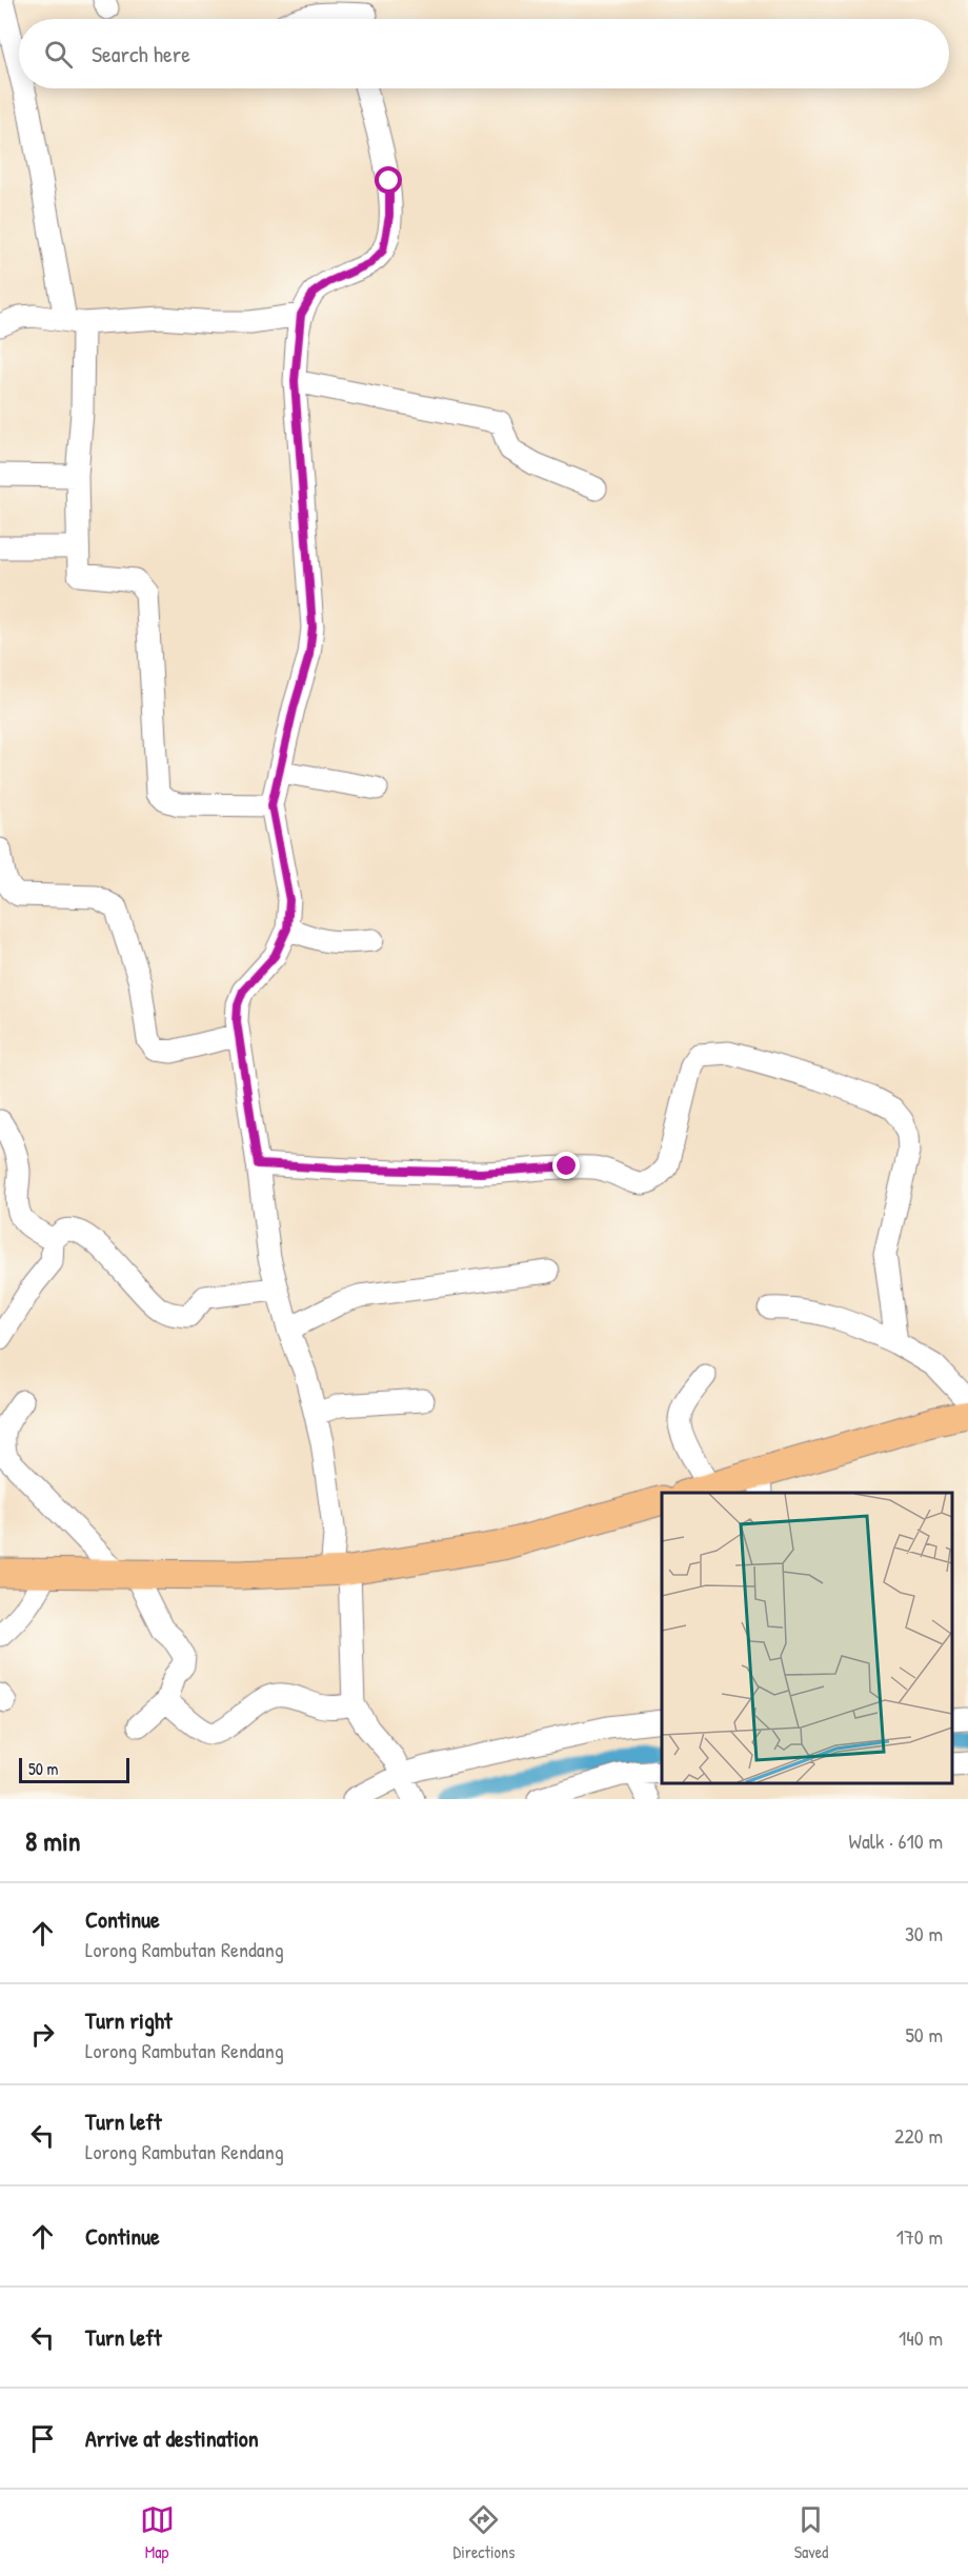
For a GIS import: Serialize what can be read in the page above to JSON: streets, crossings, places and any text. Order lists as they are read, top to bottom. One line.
{"scale_bar":"50 m","page":{"search":"Search here","scale":"50 m","heading":["8 min","Walk · 610 m"],"list":[["Continue","Lorong Rambutan Rendang","30 m"],["Turn right","Lorong Rambutan Rendang","50 m"],["Turn left","Lorong Rambutan Rendang","220 m"],["Continue","170 m"],["Turn left","140 m"],"Arrive at destination"],"nav":["Map","Directions","Saved"]}}
